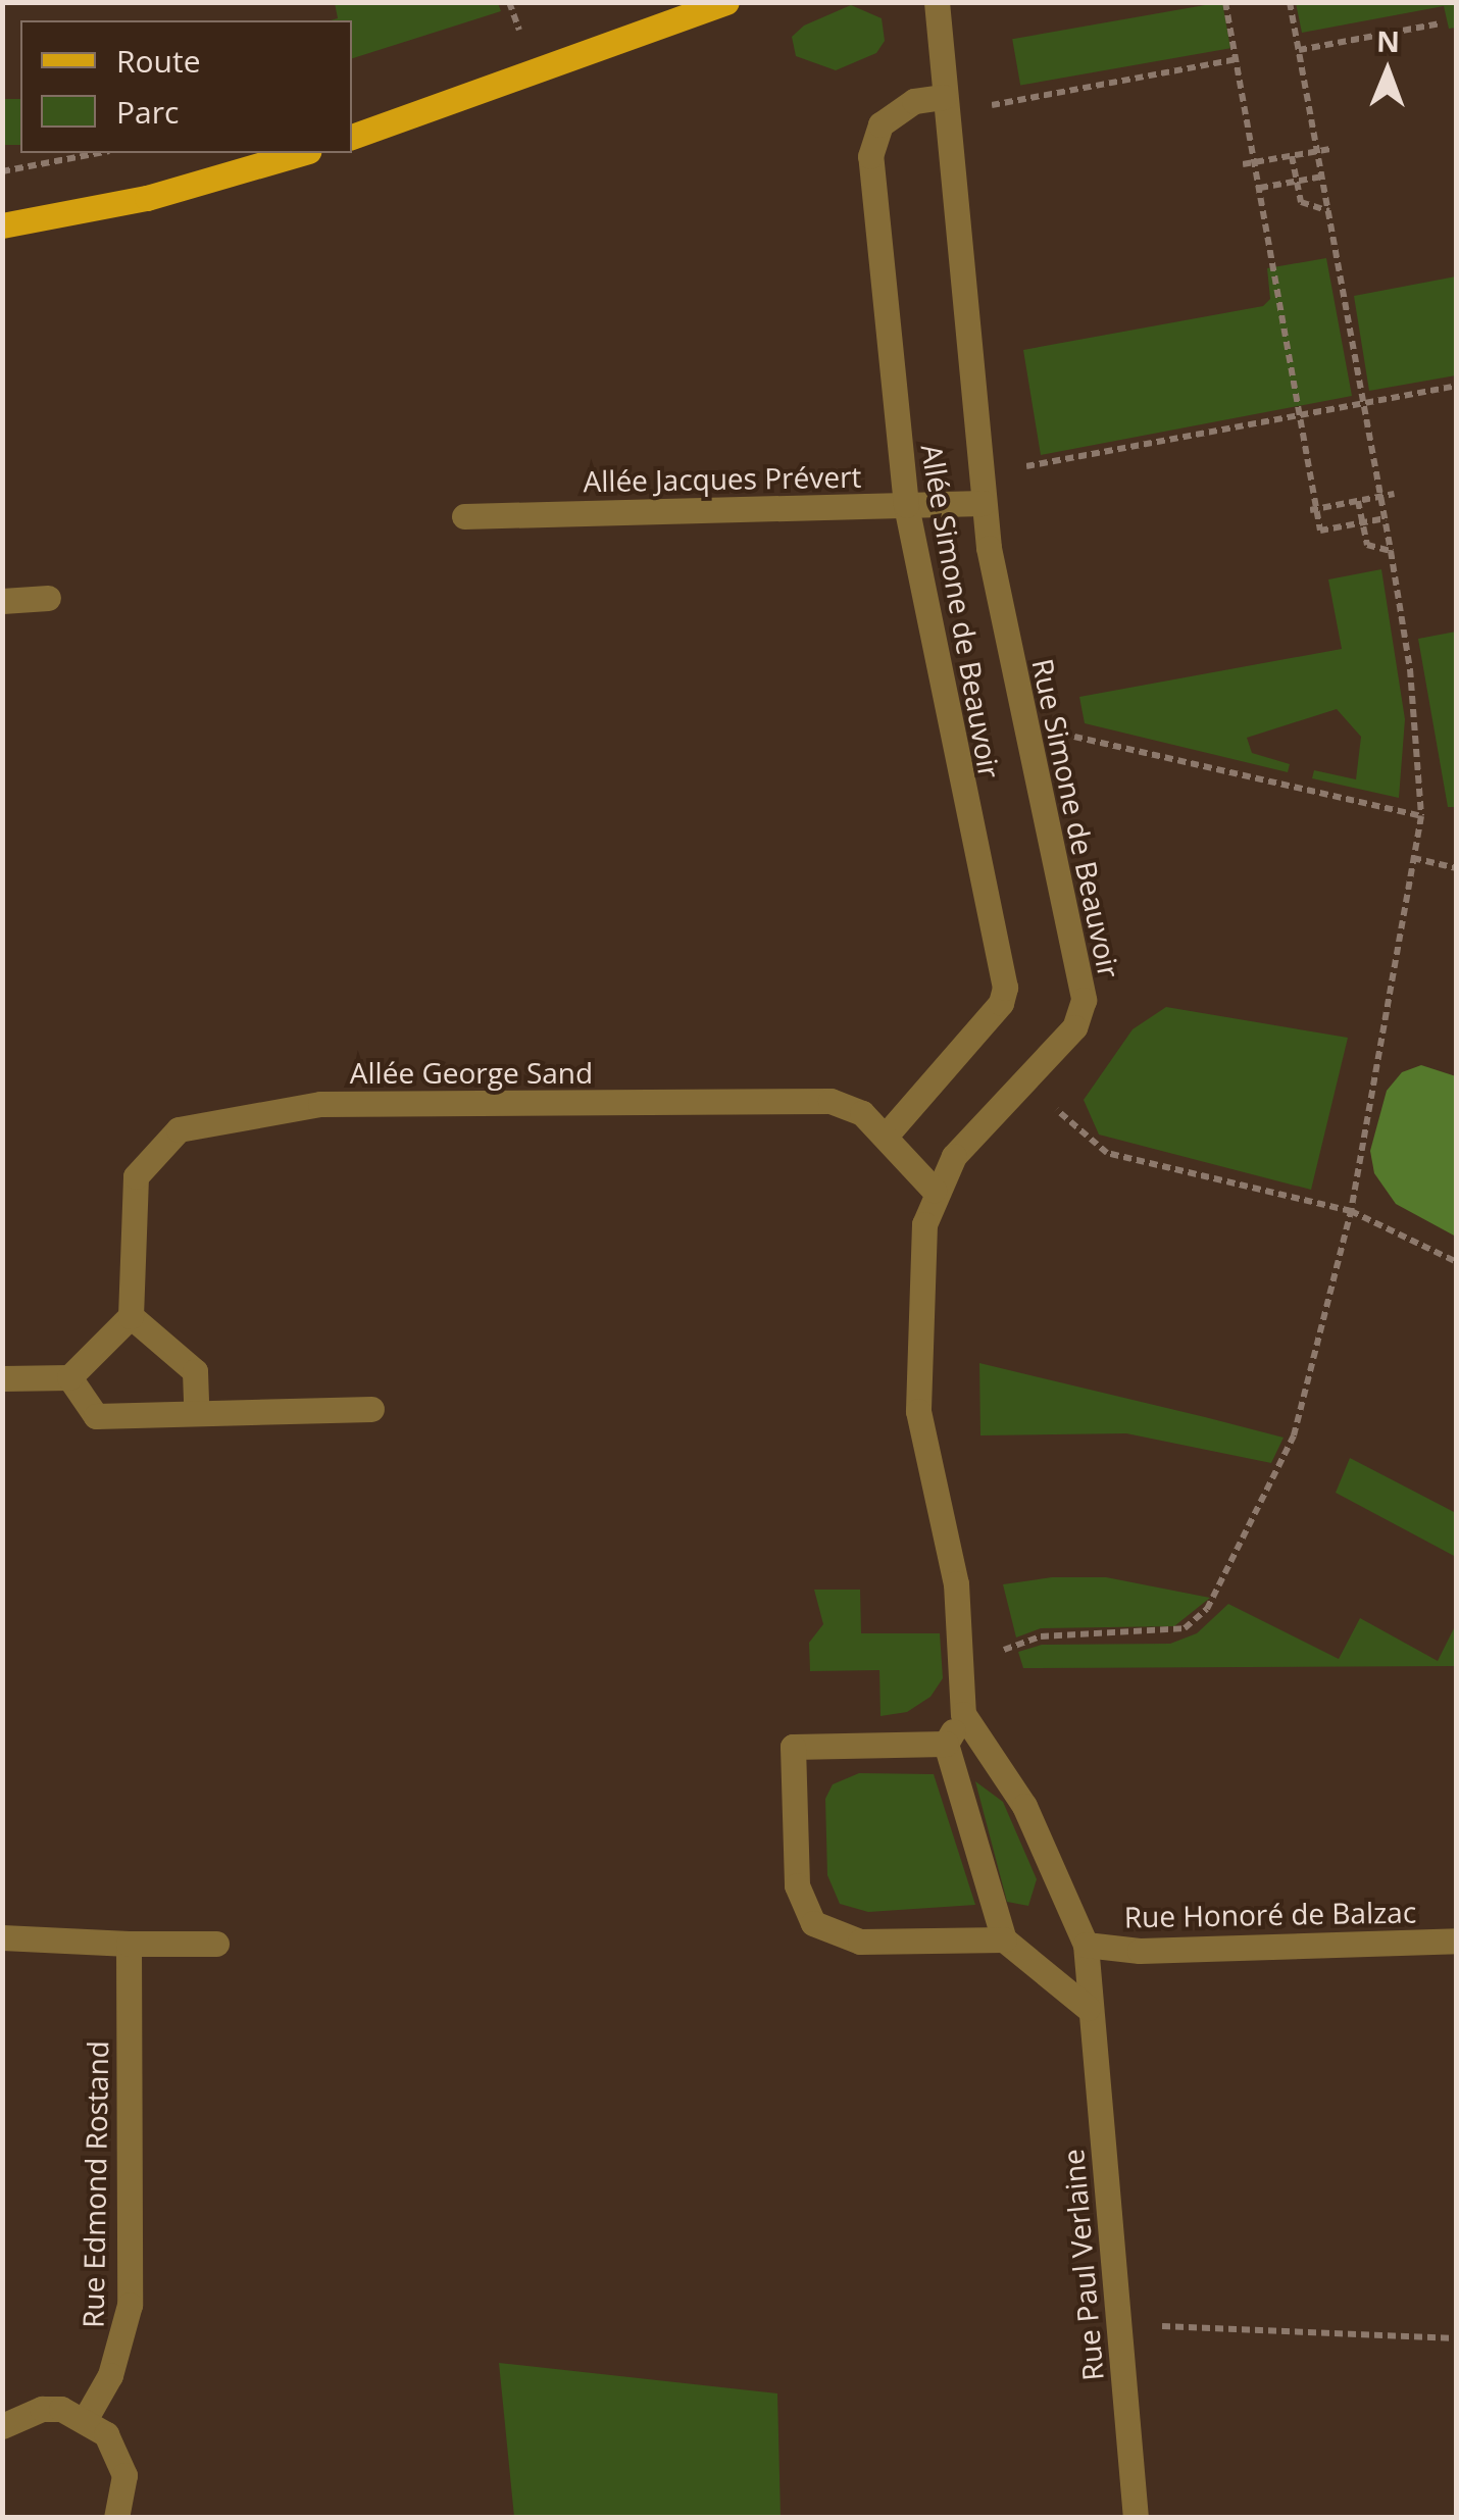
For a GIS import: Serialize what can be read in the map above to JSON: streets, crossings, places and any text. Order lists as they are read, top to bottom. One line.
{"streets":{"street":["Allée Jacques Prévert","Allée Simone de Beauvoir","Rue Simone de Beauvoir","Allée George Sand","Rue Honoré de Balzac","Rue Edmond Rostand","Rue Paul Verlaine"]},"crossings":[["Allée Jacques Prévert","Allée Simone de Beauvoir"],["Allée Jacques Prévert","Rue Simone de Beauvoir"],["Allée Simone de Beauvoir","Rue Simone de Beauvoir"],["Allée Simone de Beauvoir","Allée George Sand"],["Rue Simone de Beauvoir","Allée George Sand"],["Rue Simone de Beauvoir","Rue Paul Verlaine"],["Rue Honoré de Balzac","Rue Paul Verlaine"]],"legend":["Route","Parc"],"north":"top"}
